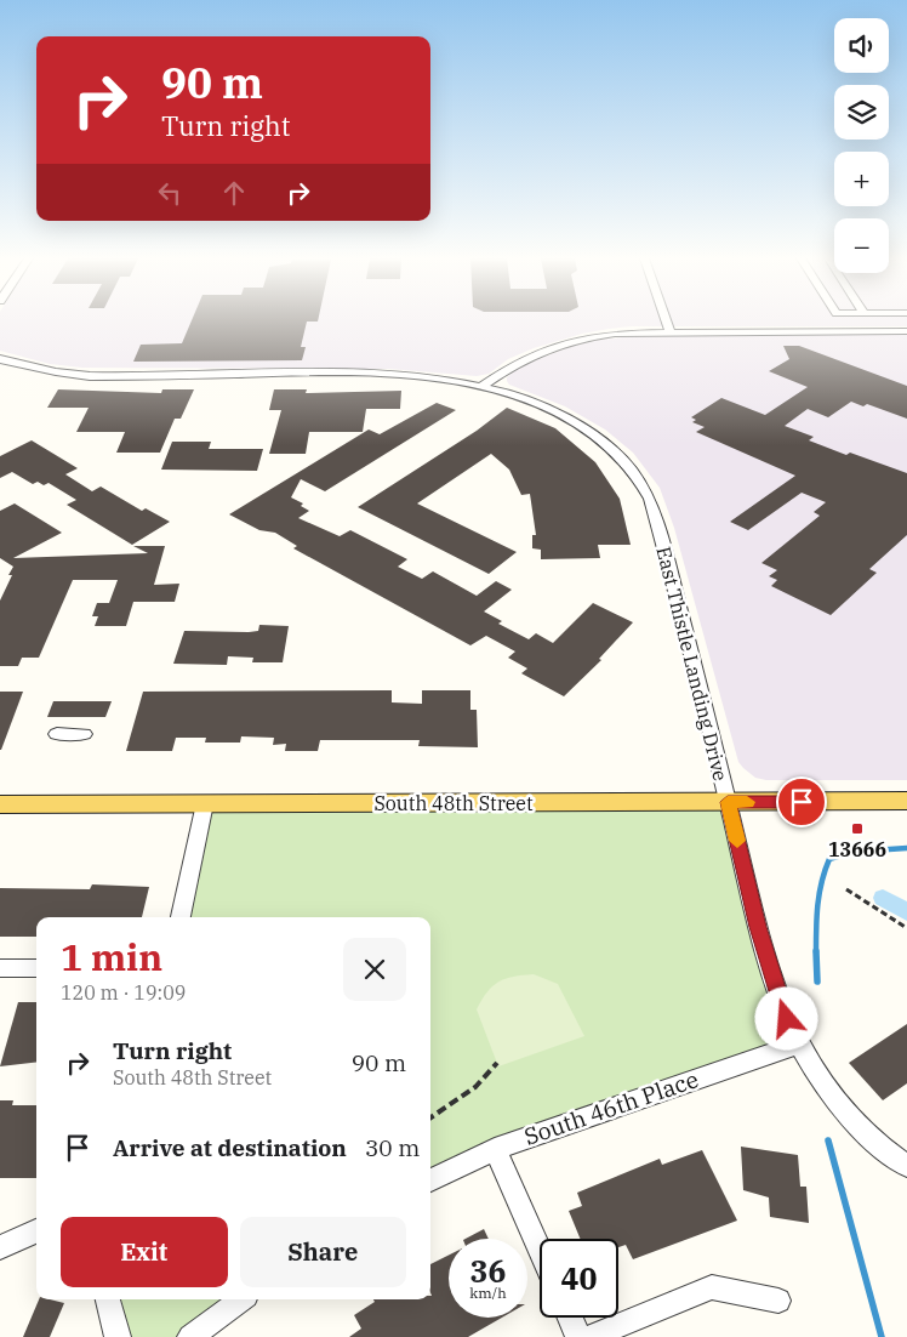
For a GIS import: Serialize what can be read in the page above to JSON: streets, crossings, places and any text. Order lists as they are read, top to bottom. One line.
{"streets":{"main road":["South 48th Street"],"street":["East Thistle Landing Drive","South 46th Place"]},"crossings":[["East Thistle Landing Drive","South 48th Street"],["East Thistle Landing Drive","South 46th Place"]],"places":{"transit":["13666"]},"page":{"map_buttons":["+","−"],"turn":["90 m","Turn right"],"heading":["1 min","120 m · 19:09"],"list":[{"name":"Turn right","note":"South 48th Street","value":"90 m"},{"name":"Arrive at destination","value":"30 m"}],"buttons":["Exit","Share"],"speed":"36 km/h","limit":"40"}}
